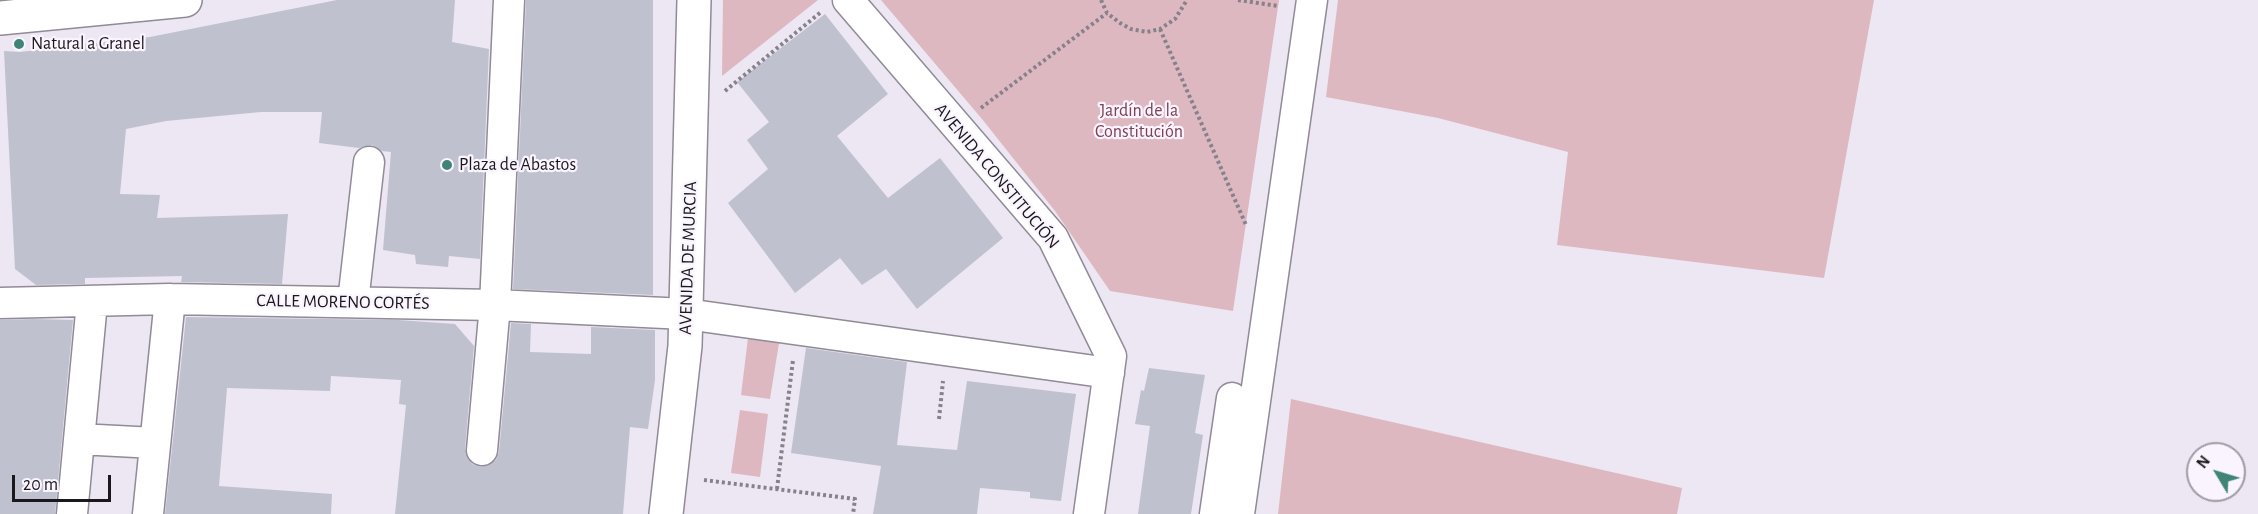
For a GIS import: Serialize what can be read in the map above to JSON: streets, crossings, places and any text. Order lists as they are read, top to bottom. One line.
{"streets":{"street":["AVENIDA CONSTITUCIÓN","AVENIDA DE MURCIA","CALLE MORENO CORTÉS"]},"crossings":[["AVENIDA CONSTITUCIÓN","CALLE MORENO CORTÉS"],["AVENIDA DE MURCIA","CALLE MORENO CORTÉS"]],"parks":["Jardín de la Constitución"],"places":["Natural a Granel","Plaza de Abastos"],"scale_bar":"20 m","north":"top left"}
